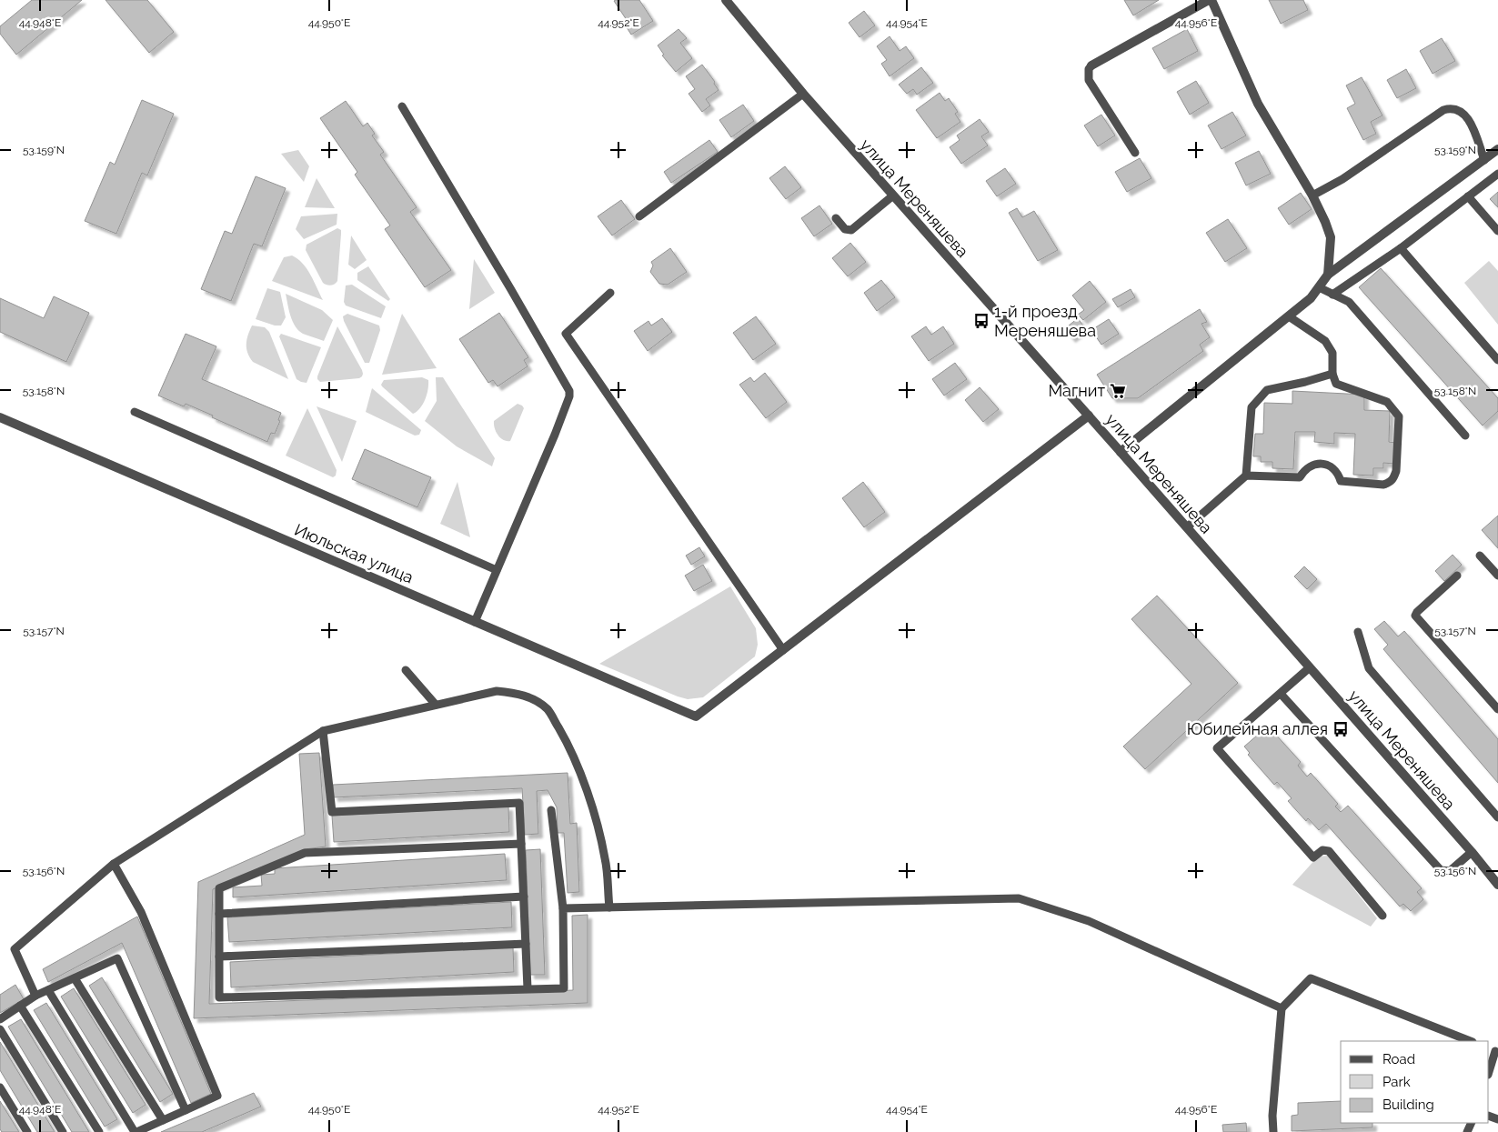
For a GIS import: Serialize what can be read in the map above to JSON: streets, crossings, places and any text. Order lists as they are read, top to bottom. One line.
{"streets":{"street":["улица Мереняшева","Июльская улица"]},"places":{"bus stop":["1-й проезд Мереняшева","Юбилейная аллея"],"supermarket":["Магнит"]},"legend":["Road","Park","Building"],"coordinates":["44.948°E","44.950°E","44.952°E","44.954°E","44.956°E","53.159°N","53.158°N","53.157°N","53.156°N"]}
